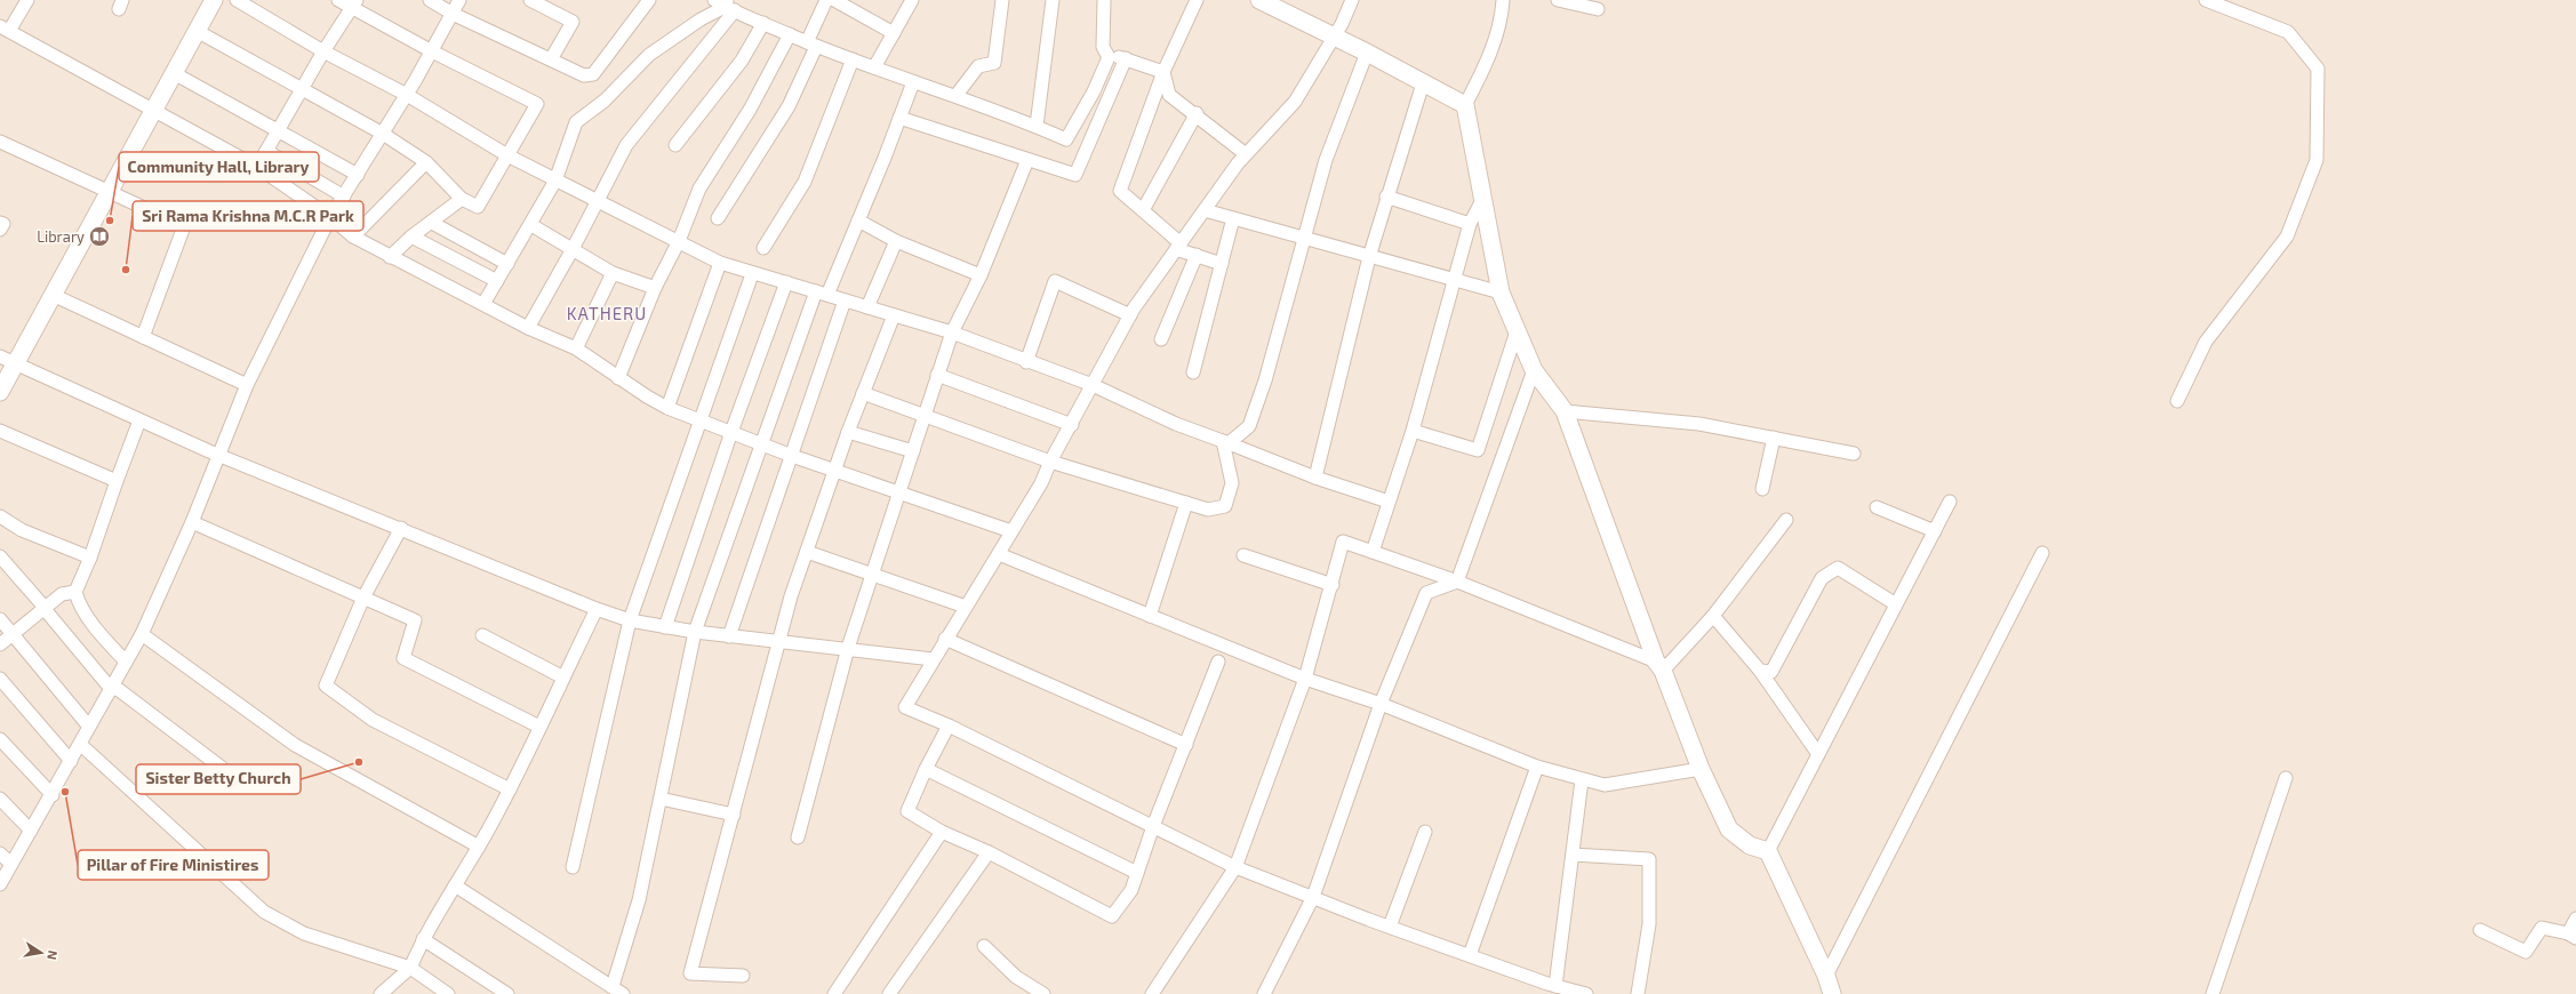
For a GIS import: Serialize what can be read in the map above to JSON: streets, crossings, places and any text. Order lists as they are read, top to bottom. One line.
{"districts":["KATHERU"],"places":{"other":["Community Hall, Library","Sri Rama Krishna M.C.R Park","Sister Betty Church","Pillar of Fire Ministires"],"library":["Library"]},"north":"right"}
